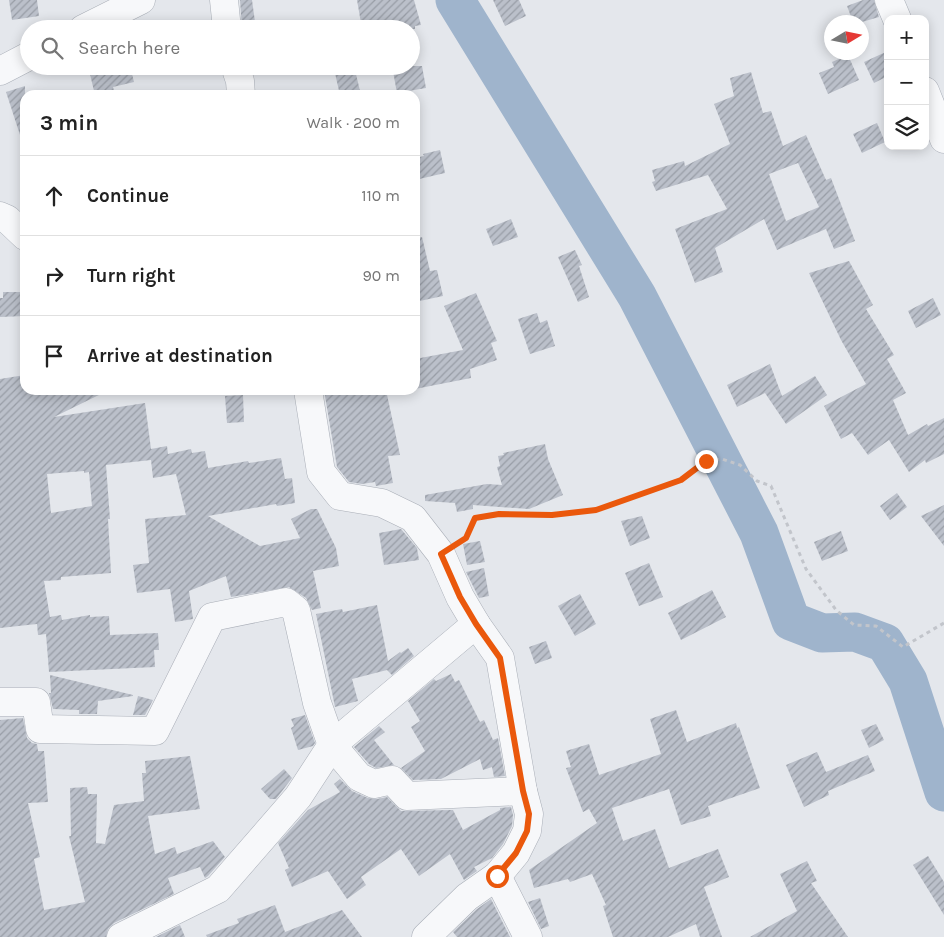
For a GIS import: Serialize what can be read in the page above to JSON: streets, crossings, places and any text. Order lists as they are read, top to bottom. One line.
{"north":"right","page":{"map_buttons":["+","−"],"search":"Search here","heading":["3 min","Walk · 200 m"],"list":[["Continue","110 m"],["Turn right","90 m"],"Arrive at destination"]}}
